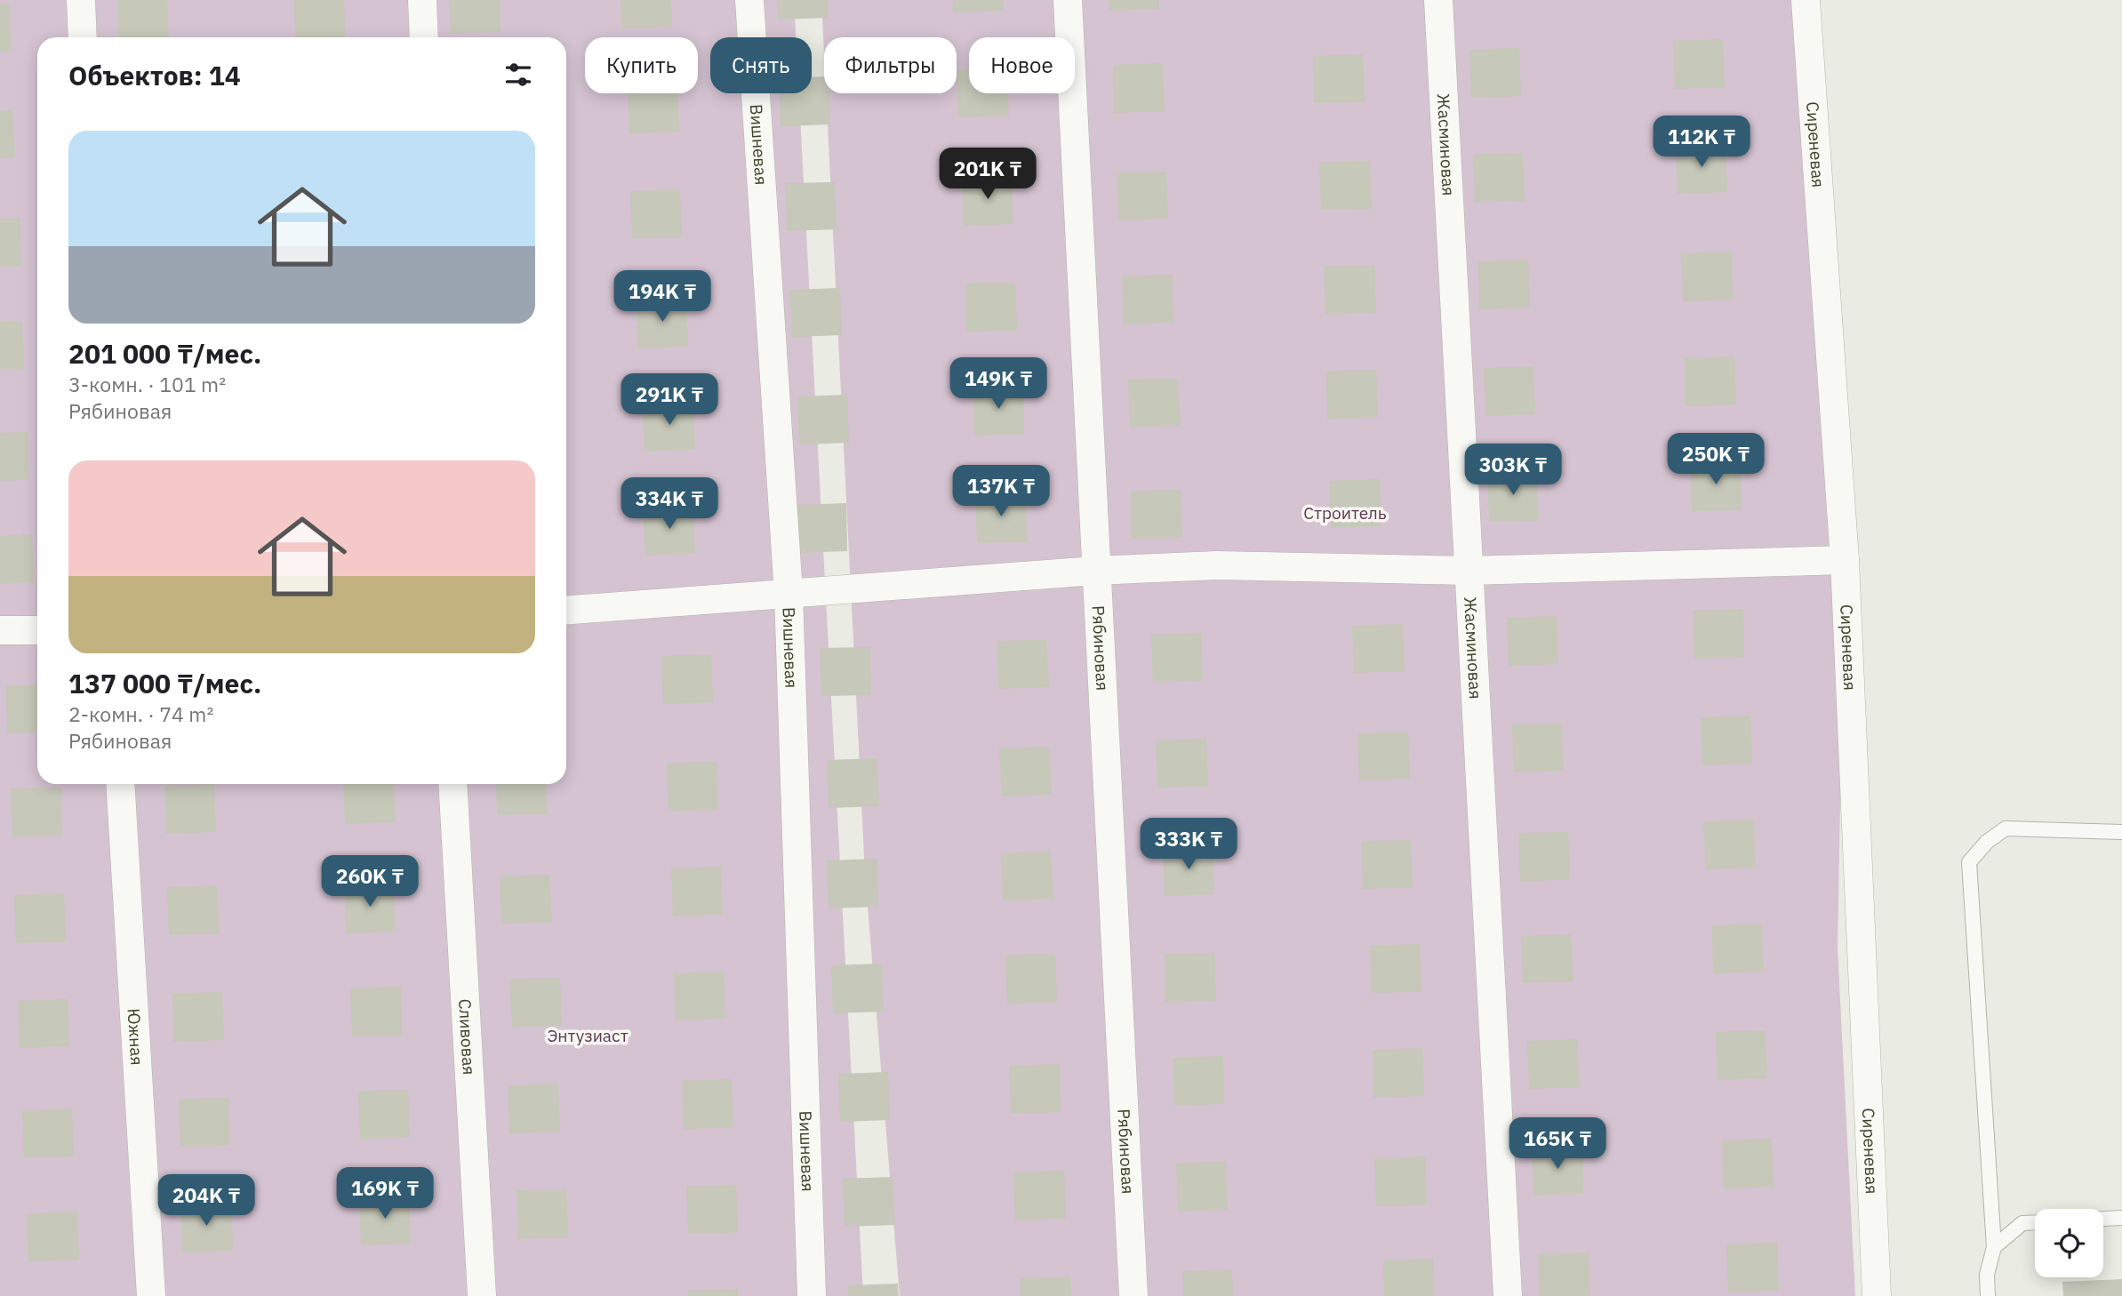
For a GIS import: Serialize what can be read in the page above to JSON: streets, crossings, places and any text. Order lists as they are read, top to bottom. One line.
{"streets":{"street":["Вишневая","Жасминовая","Сиреневая","Рябиновая","Южная","Сливовая"]},"parks":["Строитель","Энтузиаст"],"page":{"chip":["Купить","Снять","Фильтры","Новое"],"heading":"Объектов: 14","list":[{"name":"201 000 ₸/мес.","note":"3-комн. · 101 m² · Рябиновая"},{"name":"137 000 ₸/мес.","note":"2-комн. · 74 m² · Рябиновая"}],"price":["112K ₸","201K ₸","194K ₸","149K ₸","291K ₸","250K ₸","303K ₸","137K ₸","334K ₸","333K ₸","260K ₸","165K ₸","169K ₸","204K ₸"]}}
